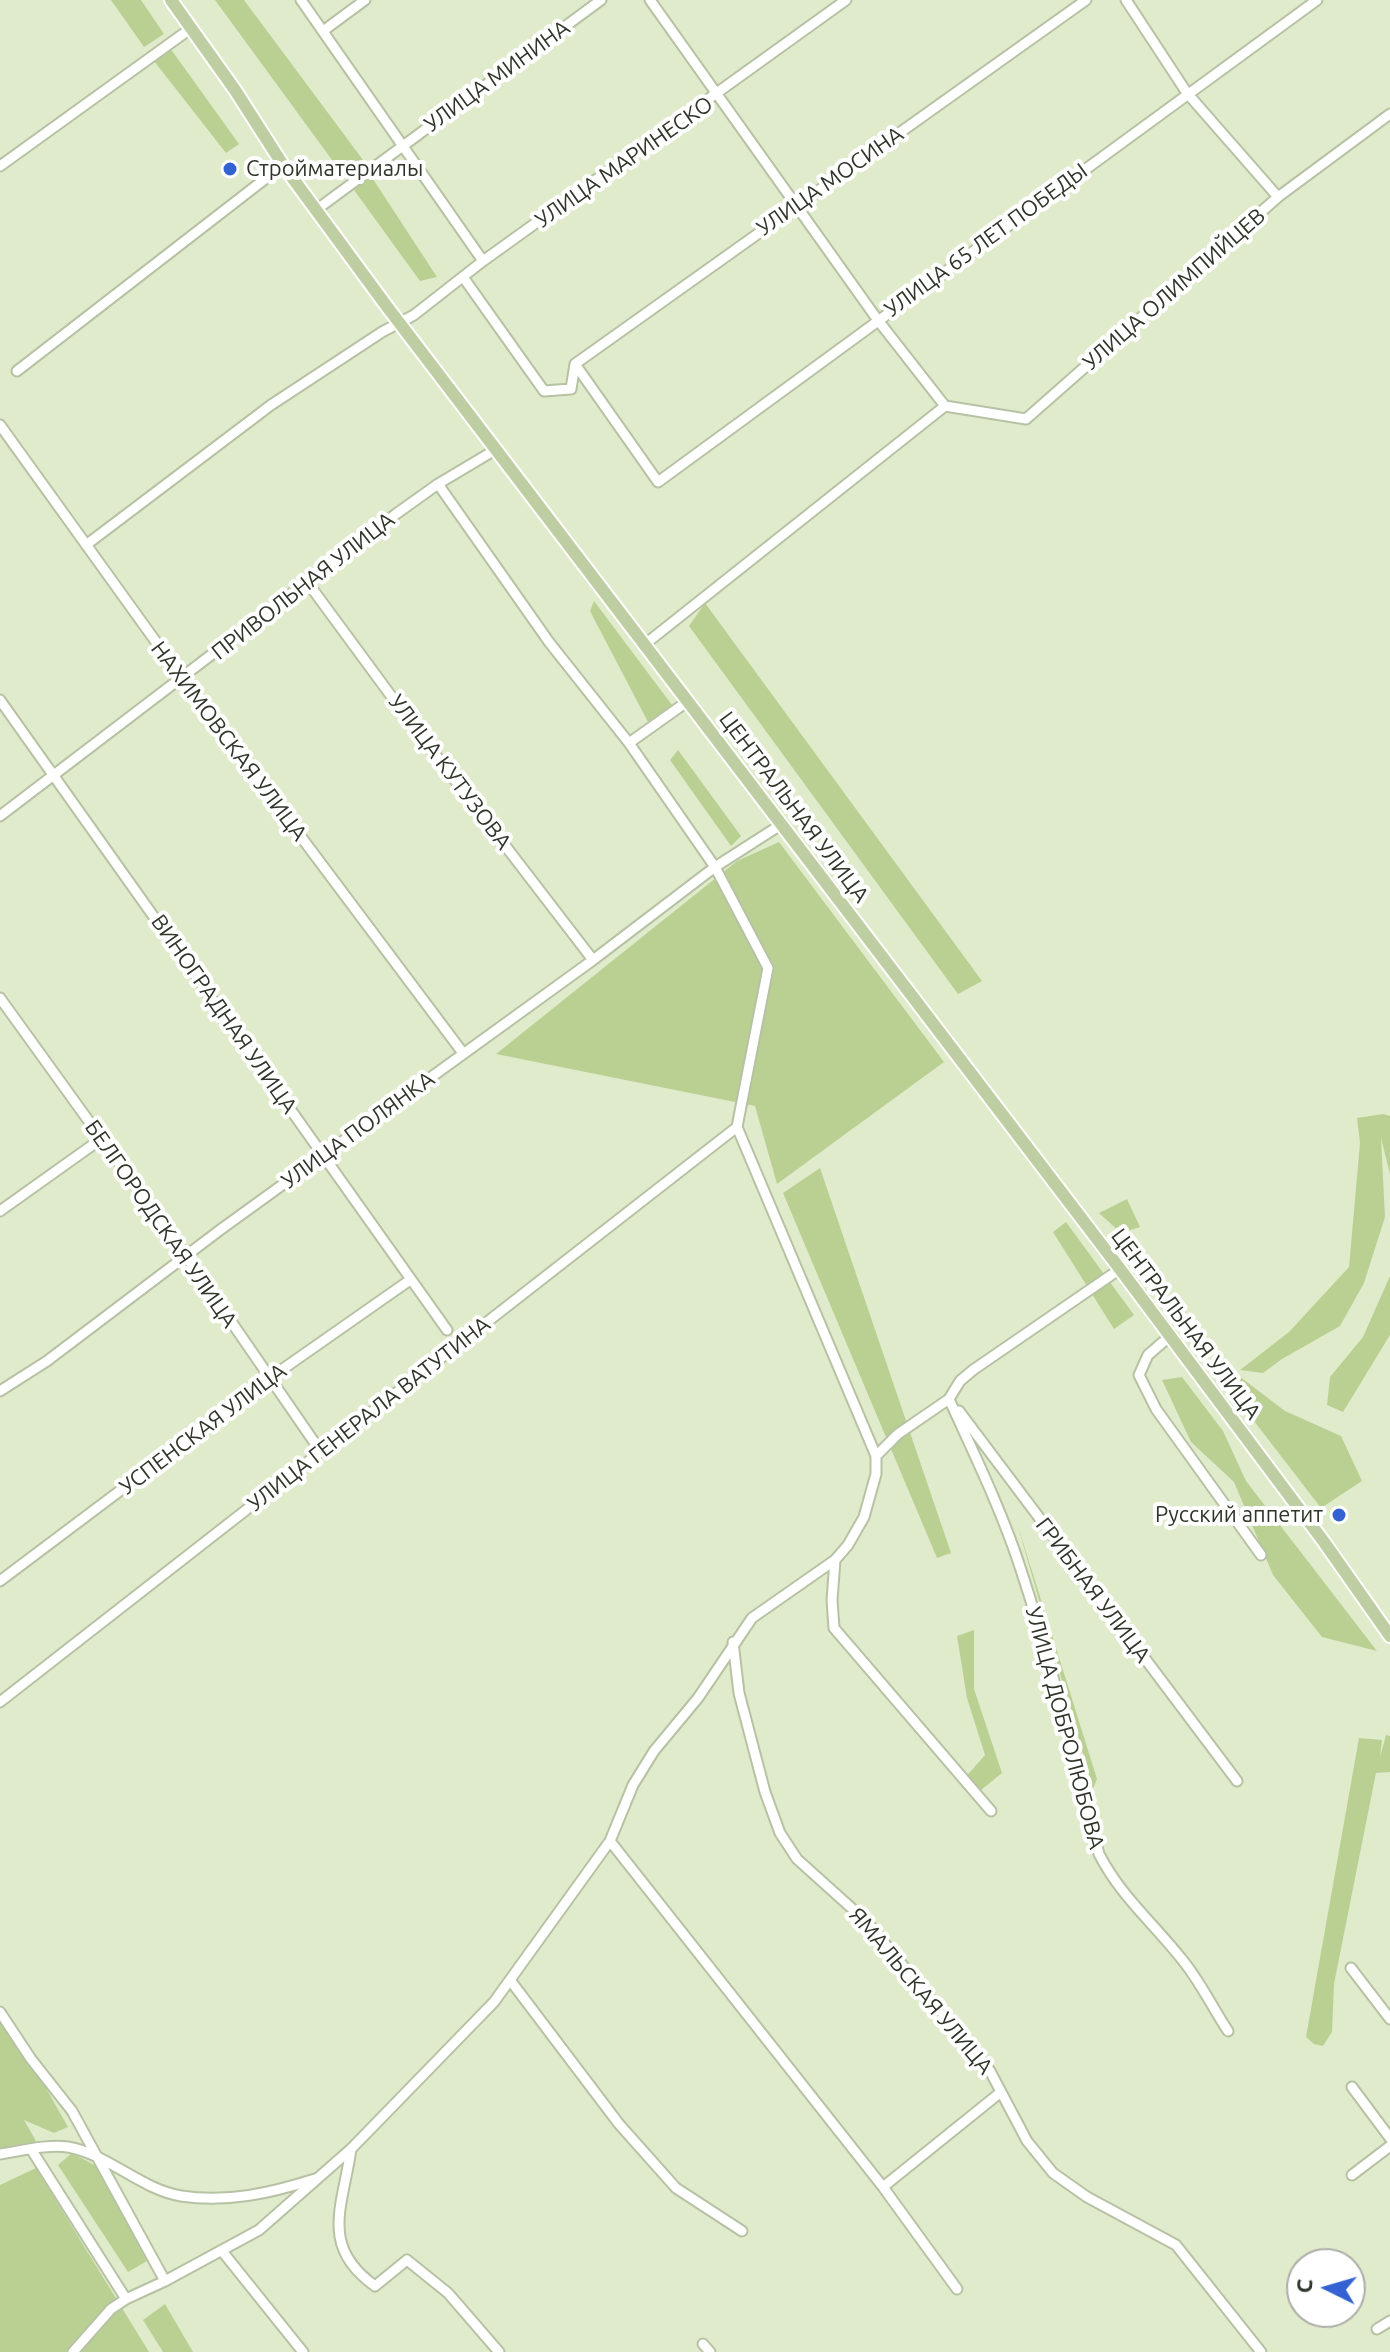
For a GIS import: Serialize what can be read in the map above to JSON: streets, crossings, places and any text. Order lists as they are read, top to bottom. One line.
{"streets":{"main road":["ЦЕНТРАЛЬНАЯ УЛИЦА"],"street":["УЛИЦА МИНИНА","УЛИЦА МАРИНЕСКО","УЛИЦА МОСИНА","УЛИЦА 65 ЛЕТ ПОБЕДЫ","УЛИЦА ОЛИМПИЙЦЕВ","ПРИВОЛЬНАЯ УЛИЦА","НАХИМОВСКАЯ УЛИЦА","УЛИЦА КУТУЗОВА","ВИНОГРАДНАЯ УЛИЦА","УЛИЦА ПОЛЯНКА","БЕЛГОРОДСКАЯ УЛИЦА","УЛИЦА ГЕНЕРАЛА ВАТУТИНА","УСПЕНСКАЯ УЛИЦА","ГРИБНАЯ УЛИЦА","УЛИЦА ДОБРОЛЮБОВА","ЯМАЛЬСКАЯ УЛИЦА"]},"crossings":[["УЛИЦА МИНИНА","ЦЕНТРАЛЬНАЯ УЛИЦА"],["УЛИЦА МАРИНЕСКО","УЛИЦА МОСИНА"],["УЛИЦА МАРИНЕСКО","ЦЕНТРАЛЬНАЯ УЛИЦА"],["УЛИЦА МОСИНА","УЛИЦА 65 ЛЕТ ПОБЕДЫ"],["ПРИВОЛЬНАЯ УЛИЦА","НАХИМОВСКАЯ УЛИЦА"],["ПРИВОЛЬНАЯ УЛИЦА","УЛИЦА КУТУЗОВА"],["ПРИВОЛЬНАЯ УЛИЦА","ЦЕНТРАЛЬНАЯ УЛИЦА"],["ПРИВОЛЬНАЯ УЛИЦА","ВИНОГРАДНАЯ УЛИЦА"],["НАХИМОВСКАЯ УЛИЦА","УЛИЦА ПОЛЯНКА"],["УЛИЦА КУТУЗОВА","УЛИЦА ПОЛЯНКА"],["ЦЕНТРАЛЬНАЯ УЛИЦА","УЛИЦА ПОЛЯНКА"],["ВИНОГРАДНАЯ УЛИЦА","УЛИЦА ПОЛЯНКА"],["ВИНОГРАДНАЯ УЛИЦА","УСПЕНСКАЯ УЛИЦА"],["УЛИЦА ПОЛЯНКА","БЕЛГОРОДСКАЯ УЛИЦА"],["БЕЛГОРОДСКАЯ УЛИЦА","УЛИЦА ГЕНЕРАЛА ВАТУТИНА"],["БЕЛГОРОДСКАЯ УЛИЦА","УСПЕНСКАЯ УЛИЦА"],["ГРИБНАЯ УЛИЦА","УЛИЦА ДОБРОЛЮБОВА"]],"places":["Стройматериалы","Русский аппетит"],"north":"left"}
